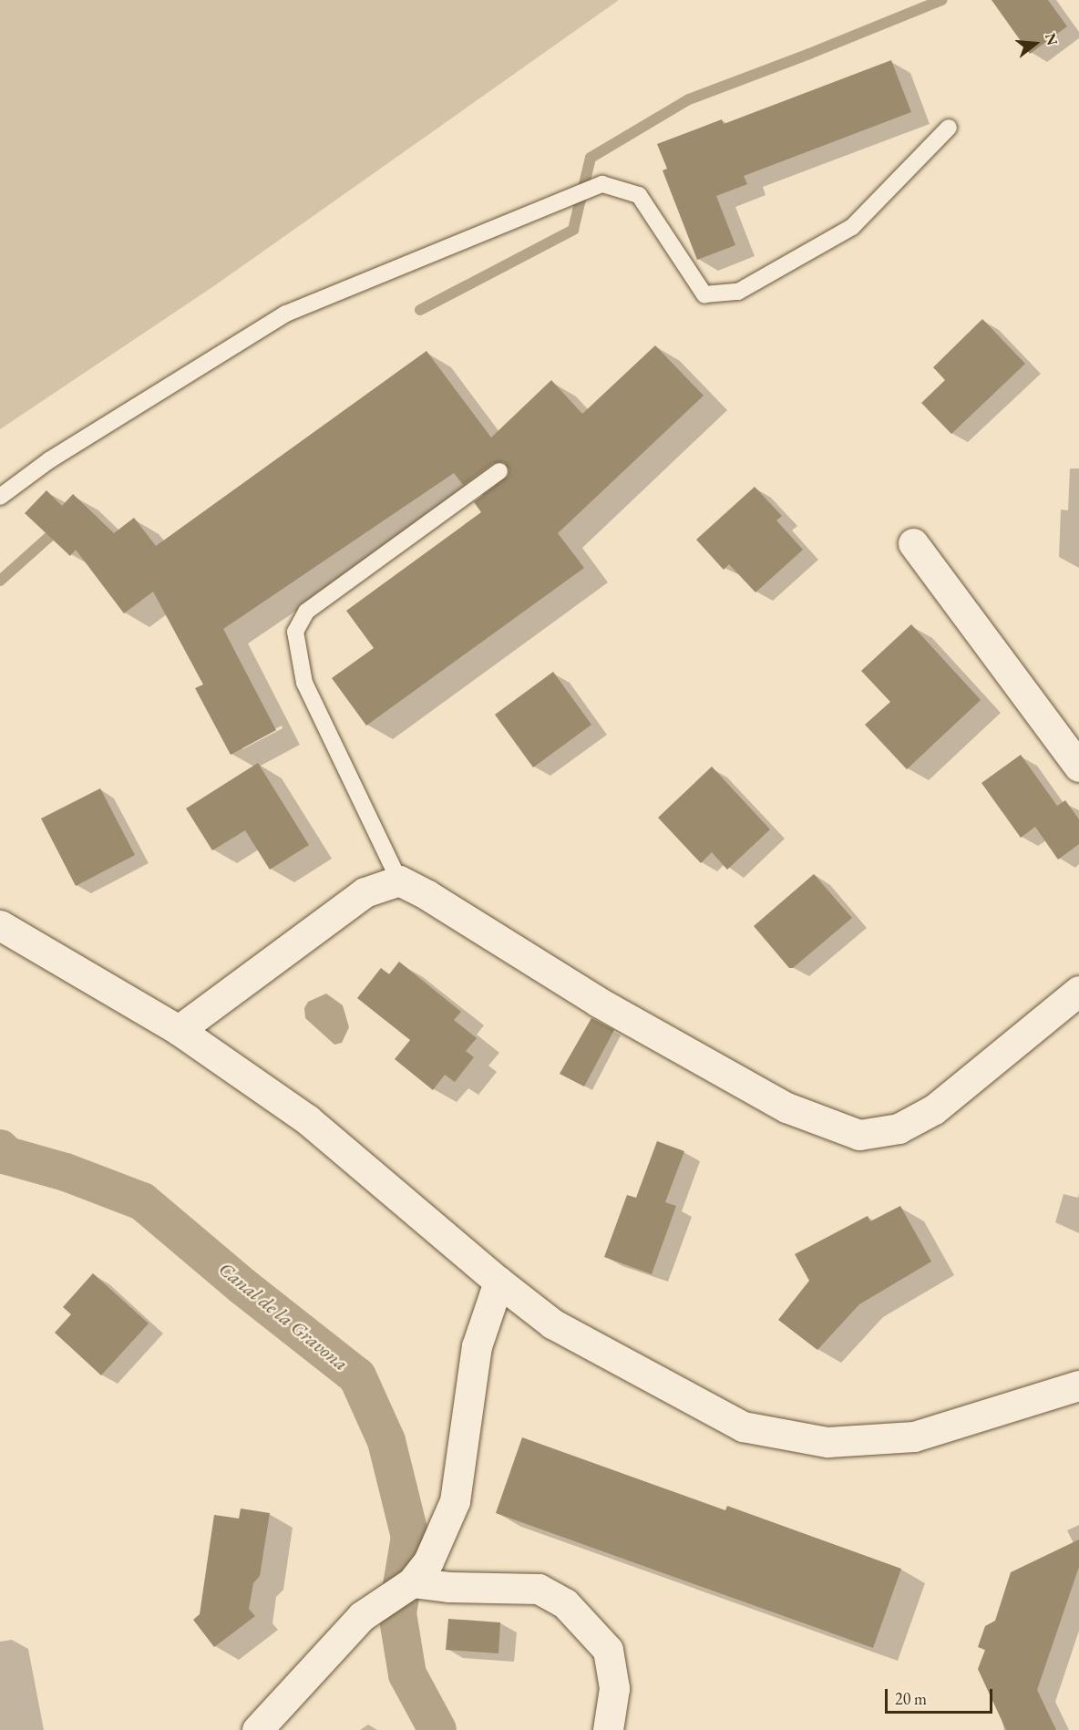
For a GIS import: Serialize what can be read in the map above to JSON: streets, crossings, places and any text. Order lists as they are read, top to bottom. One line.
{"water":["Canal de la Gravona"],"scale_bar":"20 m","north":"right"}
